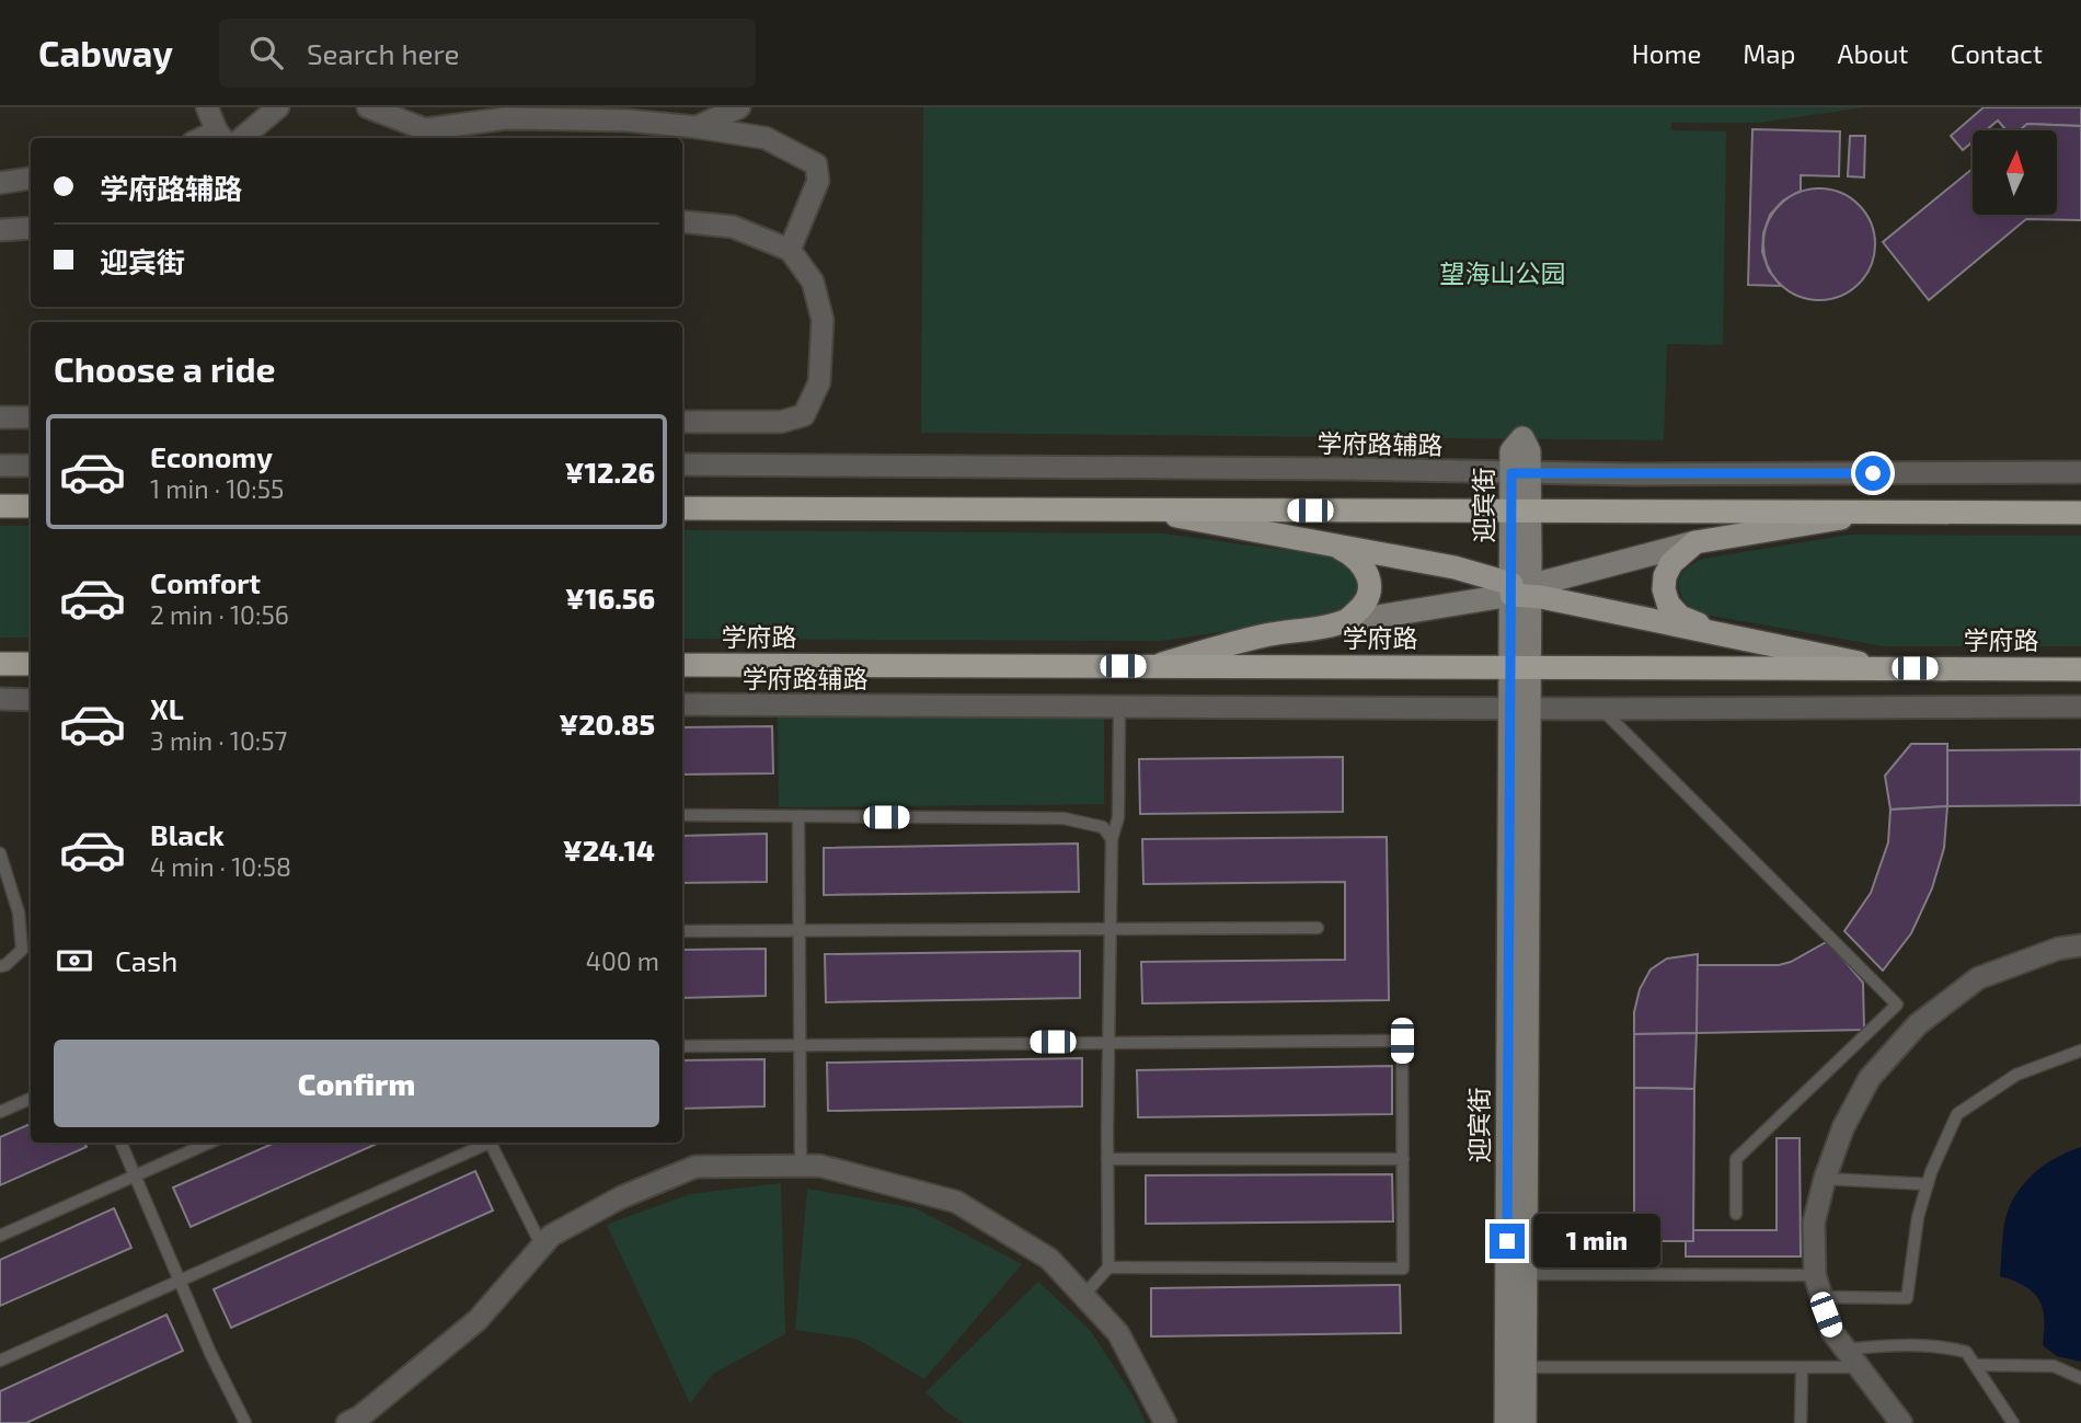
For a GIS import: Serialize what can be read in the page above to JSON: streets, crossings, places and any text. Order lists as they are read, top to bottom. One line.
{"streets":{"highway":["学府路"],"main road":["迎宾街"],"street":["学府路辅路"]},"crossings":[["学府路辅路","迎宾街"],["迎宾街","学府路"]],"parks":["望海山公园"],"north":"top","page":{"header":"Cabway","search":"Search here","nav":["Home","Map","About","Contact"],"banner":["学府路辅路","迎宾街"],"heading":"Choose a ride","list":[{"name":"Economy","note":"1 min · 10:55","value":"¥12.26"},{"name":"Comfort","note":"2 min · 10:56","value":"¥16.56"},{"name":"XL","note":"3 min · 10:57","value":"¥20.85"},{"name":"Black","note":"4 min · 10:58","value":"¥24.14"}],"pay":["Cash","400 m"],"buttons":"Confirm","bubble":"1 min"}}
